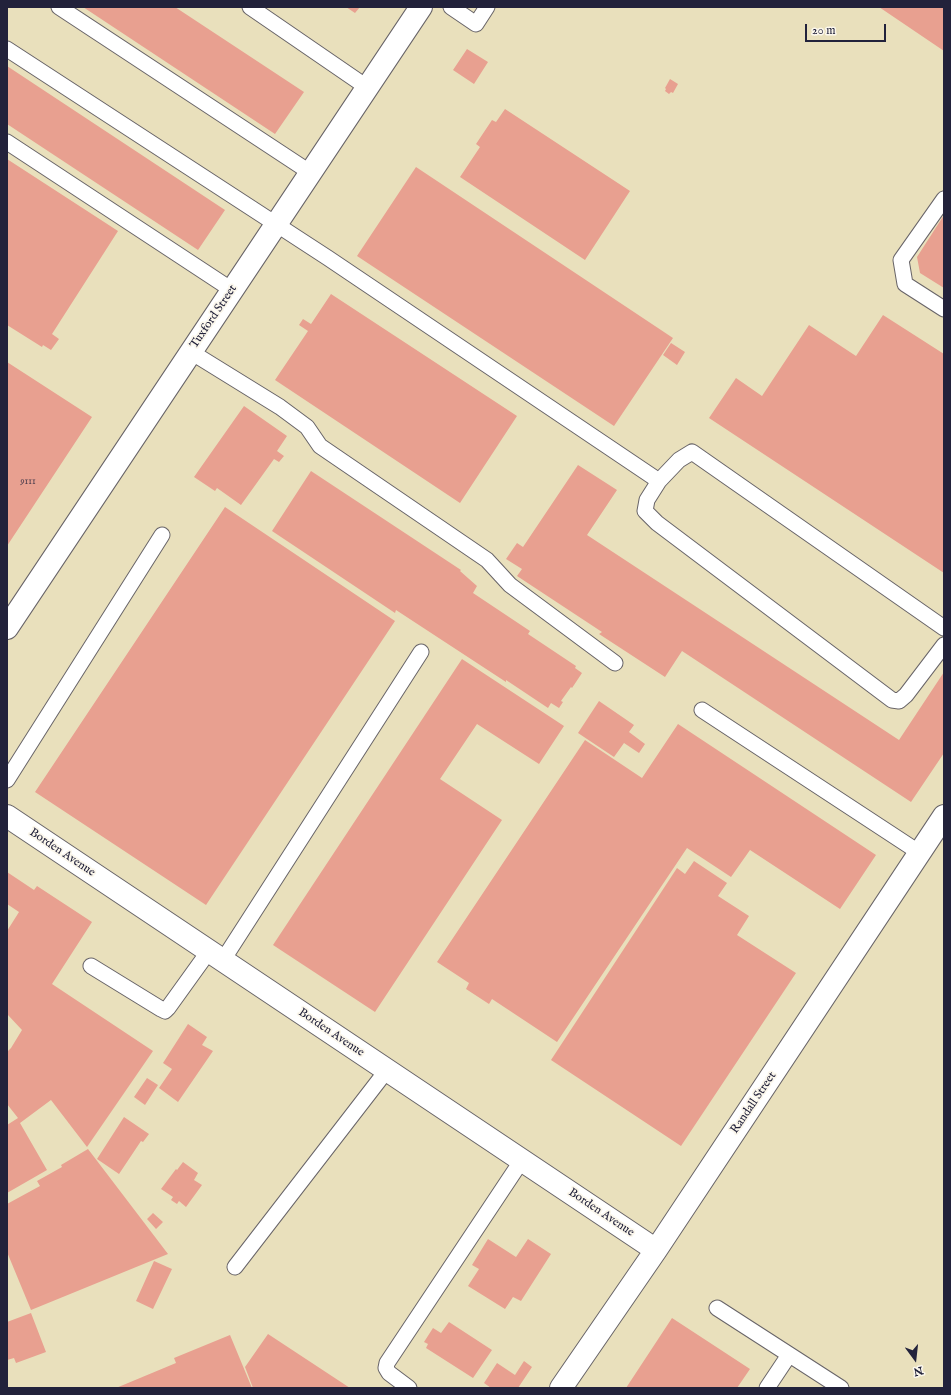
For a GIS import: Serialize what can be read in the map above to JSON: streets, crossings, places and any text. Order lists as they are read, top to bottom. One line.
{"streets":{"street":["Tuxford Street","Borden Avenue","Randall Street"]},"crossings":[["Borden Avenue","Randall Street"]],"house_numbers":["9111"],"scale_bar":"20 m","north":"bottom"}
